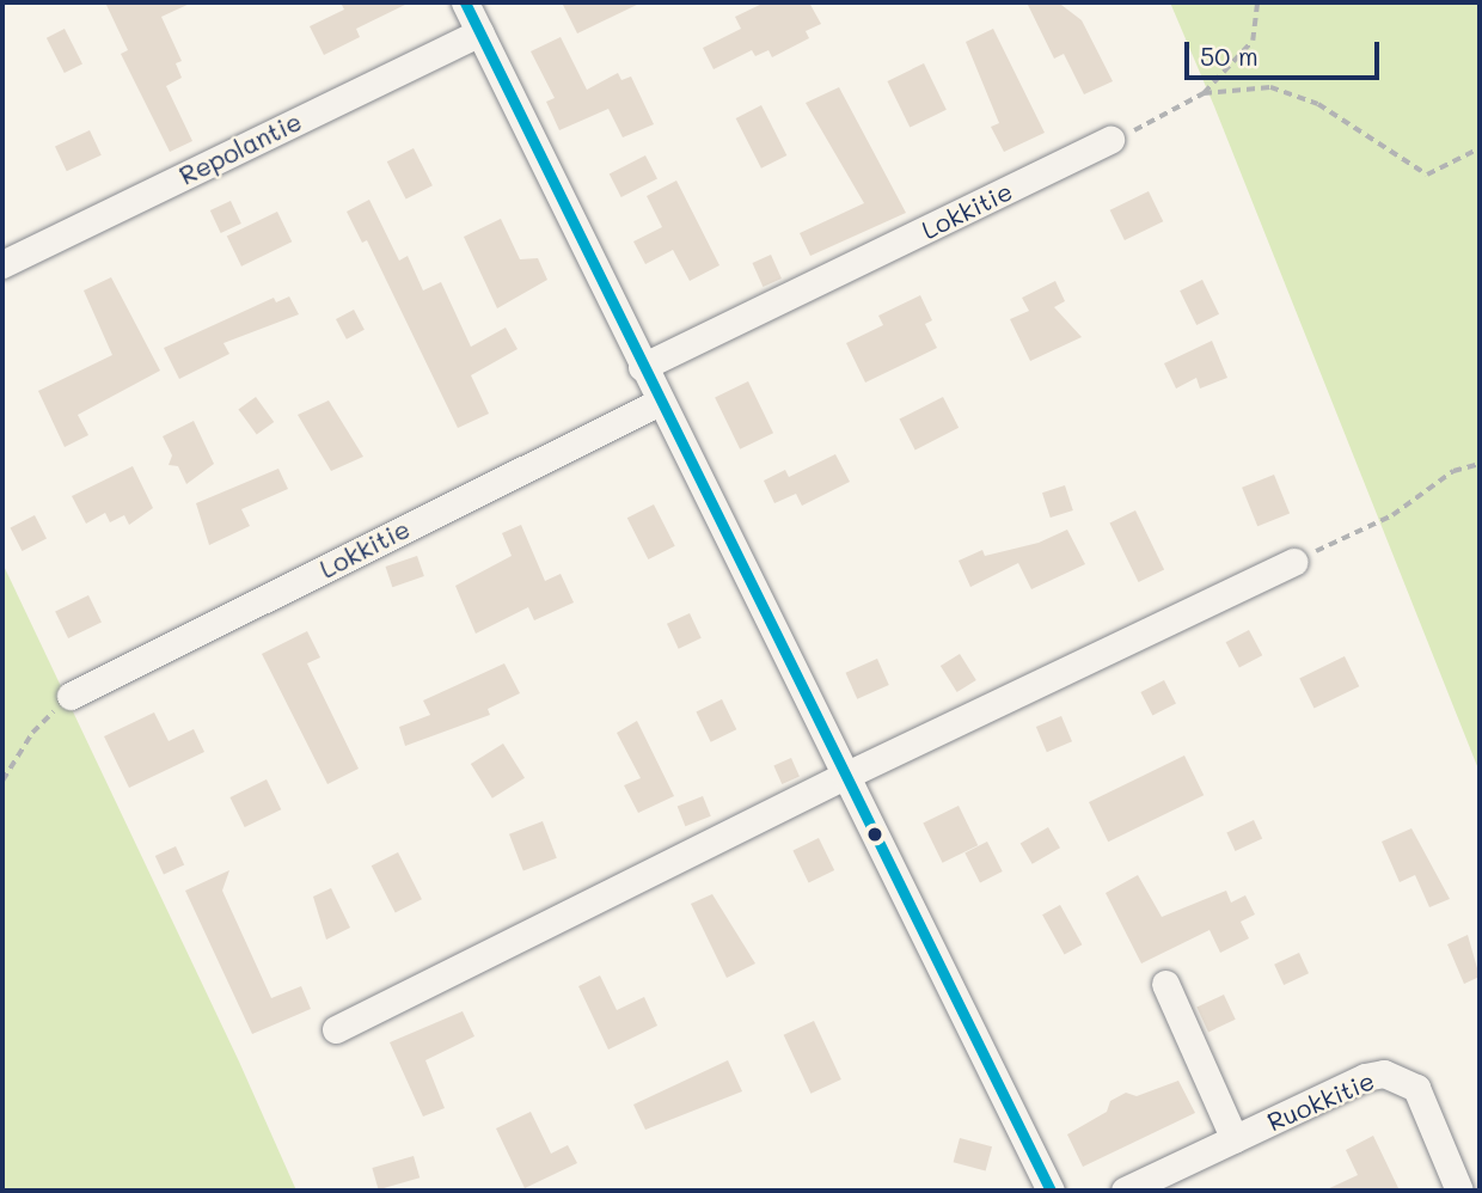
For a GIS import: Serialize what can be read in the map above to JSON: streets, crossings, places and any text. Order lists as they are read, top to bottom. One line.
{"streets":{"street":["Repolantie","Lokkitie","Ruokkitie"]},"scale_bar":"50 m"}
